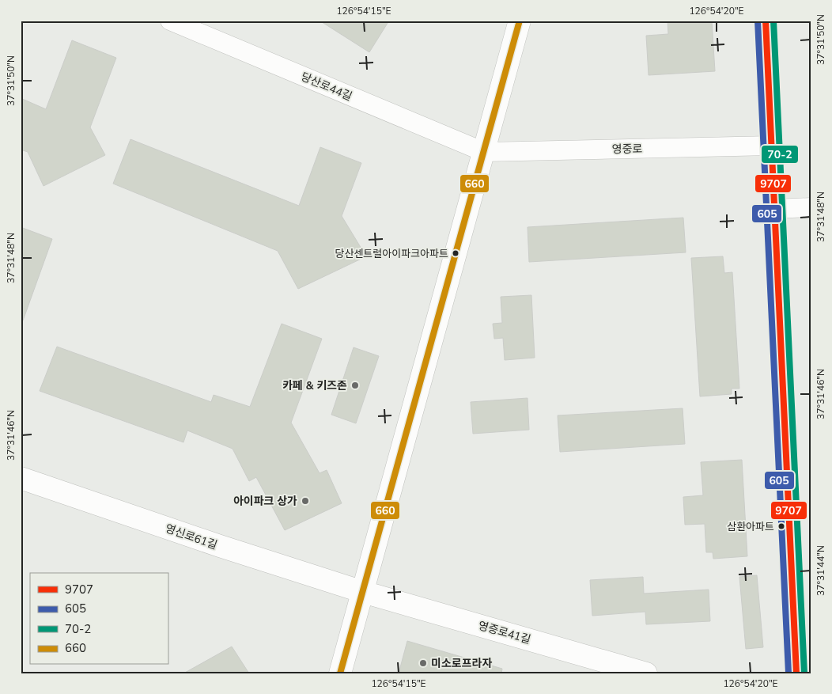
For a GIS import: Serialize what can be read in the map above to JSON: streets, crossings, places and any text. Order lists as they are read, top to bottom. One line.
{"streets":{"main road":["영신로61길","영중로41길"],"street":["당산로44길","영중로"]},"crossings":[["당산로44길","영중로"],["영신로61길","영중로41길"]],"places":["당산센트럴아이파크아파트","카페 & 키즈존","아이파크 상가","삼환아파트","미소로프라자"],"lines":["transit line 9707","transit line 605","transit line 70-2","transit line 660"],"legend":["9707","605","70-2","660"],"coordinates":["126°54'15\"E","126°54'20\"E","37°31'50\"N","37°31'48\"N","37°31'46\"N","37°31'44\"N"]}
